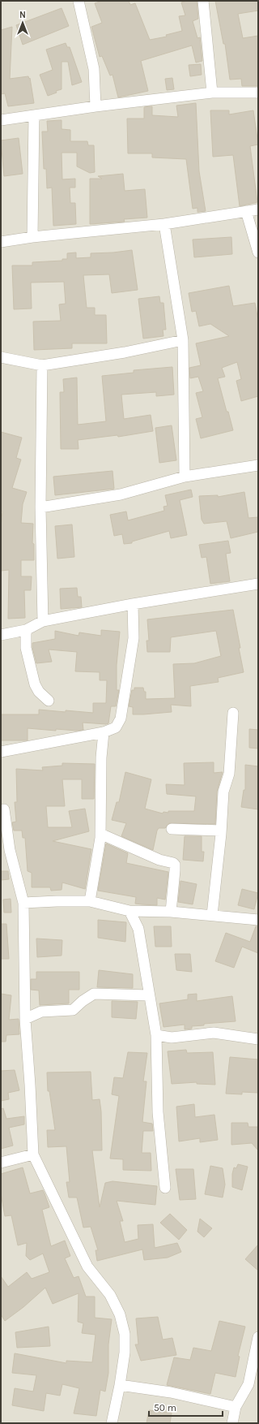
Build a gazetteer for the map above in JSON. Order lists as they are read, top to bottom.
{
  "scale_bar": "50 m",
  "north": "top"
}
